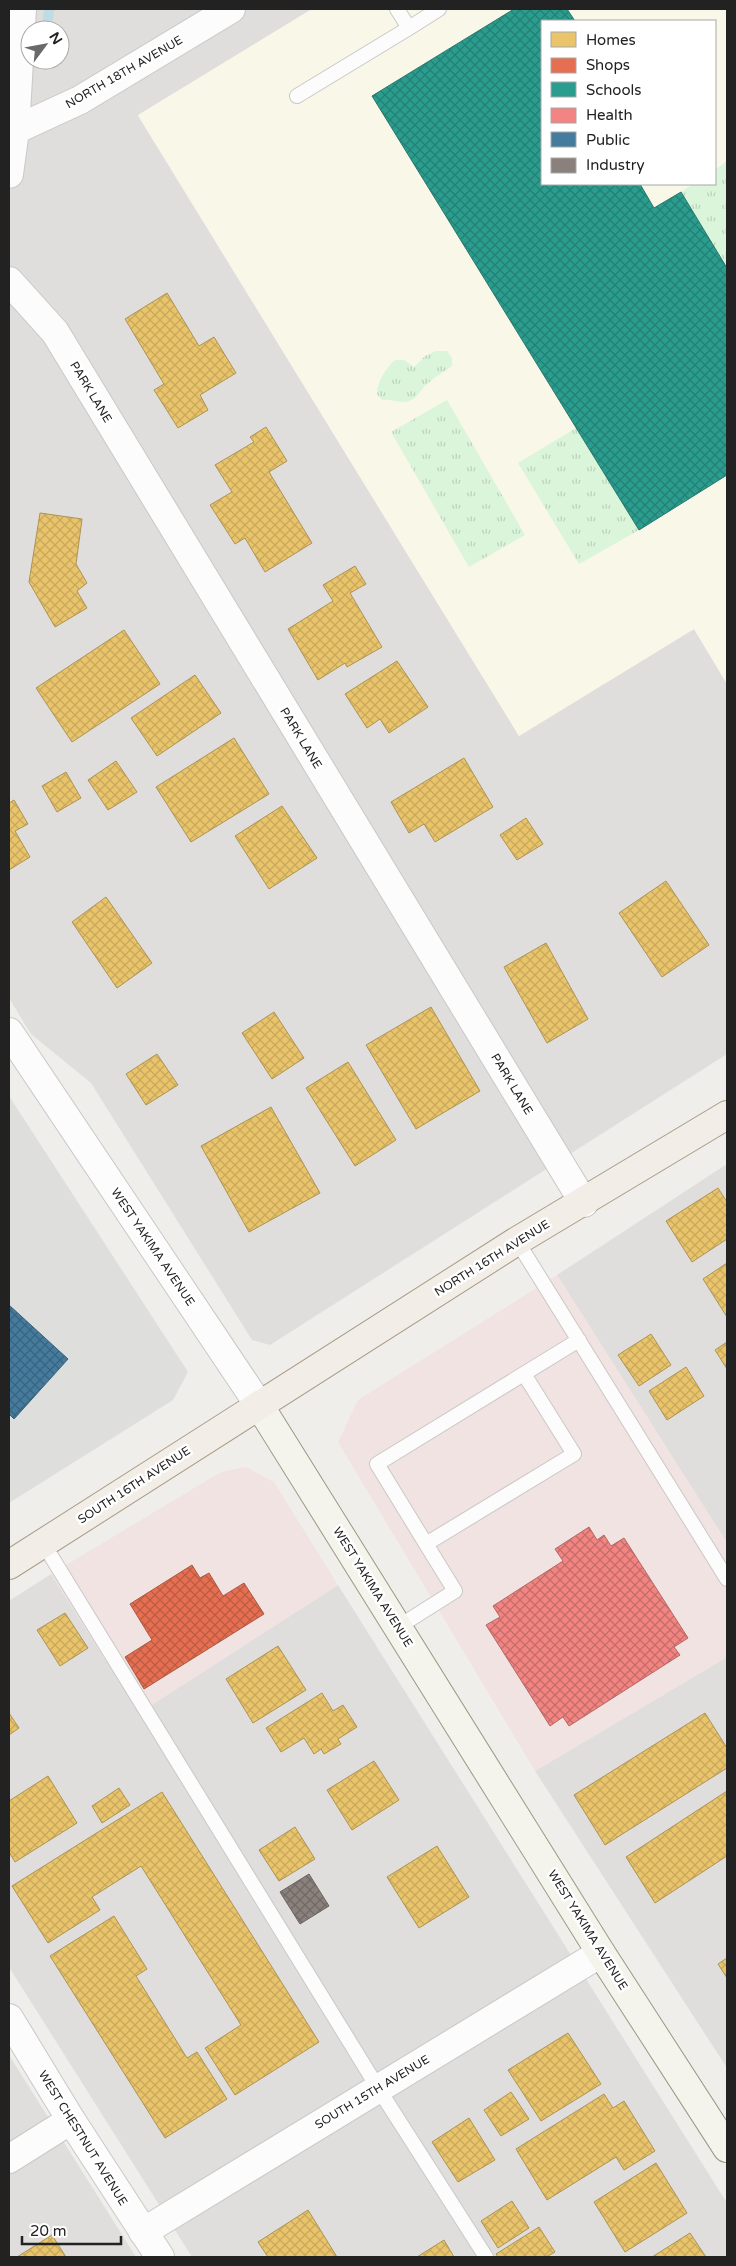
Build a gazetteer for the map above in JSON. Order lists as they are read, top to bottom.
{
  "streets": {
    "main road": ["WEST YAKIMA AVENUE", "NORTH 16TH AVENUE", "SOUTH 16TH AVENUE"],
    "street": [
      "NORTH 18TH AVENUE",
      "PARK LANE",
      "SOUTH 15TH AVENUE",
      "WEST CHESTNUT AVENUE"
    ]
  },
  "crossings": [
    ["PARK LANE", "NORTH 16TH AVENUE"],
    ["WEST YAKIMA AVENUE", "NORTH 16TH AVENUE"],
    ["WEST YAKIMA AVENUE", "SOUTH 16TH AVENUE"],
    ["WEST YAKIMA AVENUE", "SOUTH 15TH AVENUE"],
    ["NORTH 16TH AVENUE", "SOUTH 16TH AVENUE"],
    ["SOUTH 15TH AVENUE", "WEST CHESTNUT AVENUE"]
  ],
  "legend": [
    "Homes",
    "Shops",
    "Schools",
    "Health",
    "Public",
    "Industry"
  ],
  "scale_bar": "20 m",
  "north": "top right"
}
